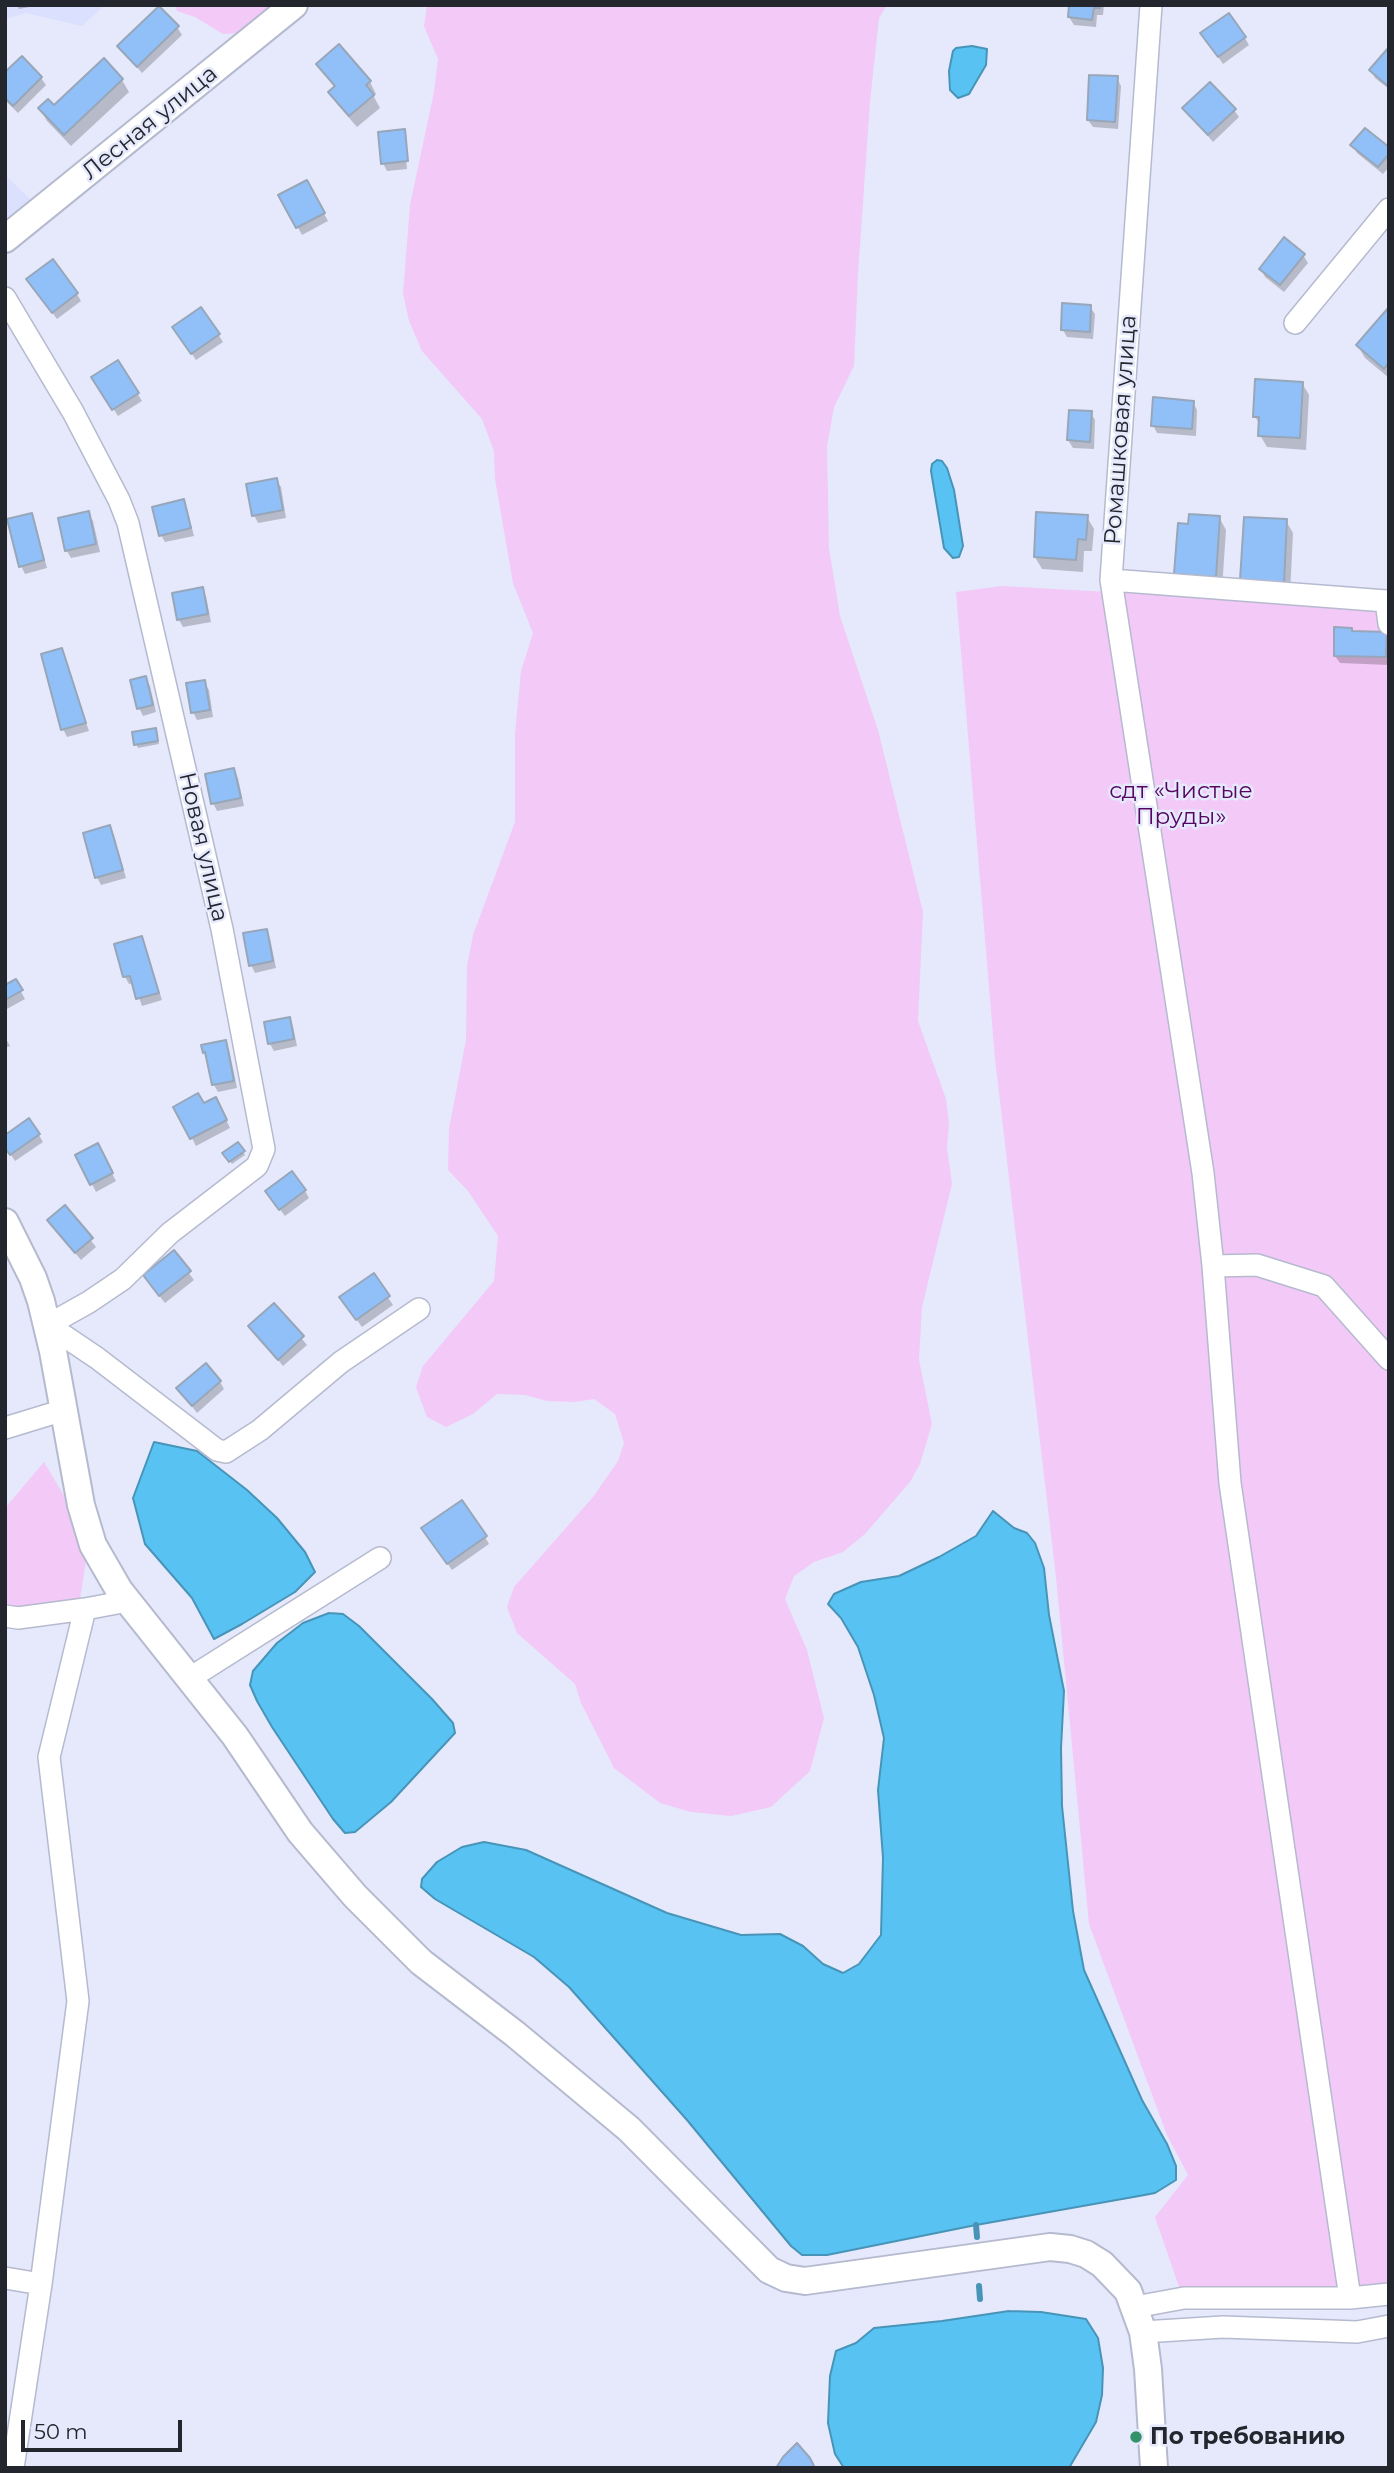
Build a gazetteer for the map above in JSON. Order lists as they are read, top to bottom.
{
  "streets": {
    "main road": ["Лесная улица"],
    "street": ["Ромашковая улица", "Новая улица"]
  },
  "parks": ["сдт «Чистые Пруды»"],
  "places": ["По требованию"],
  "scale_bar": "50 m"
}
